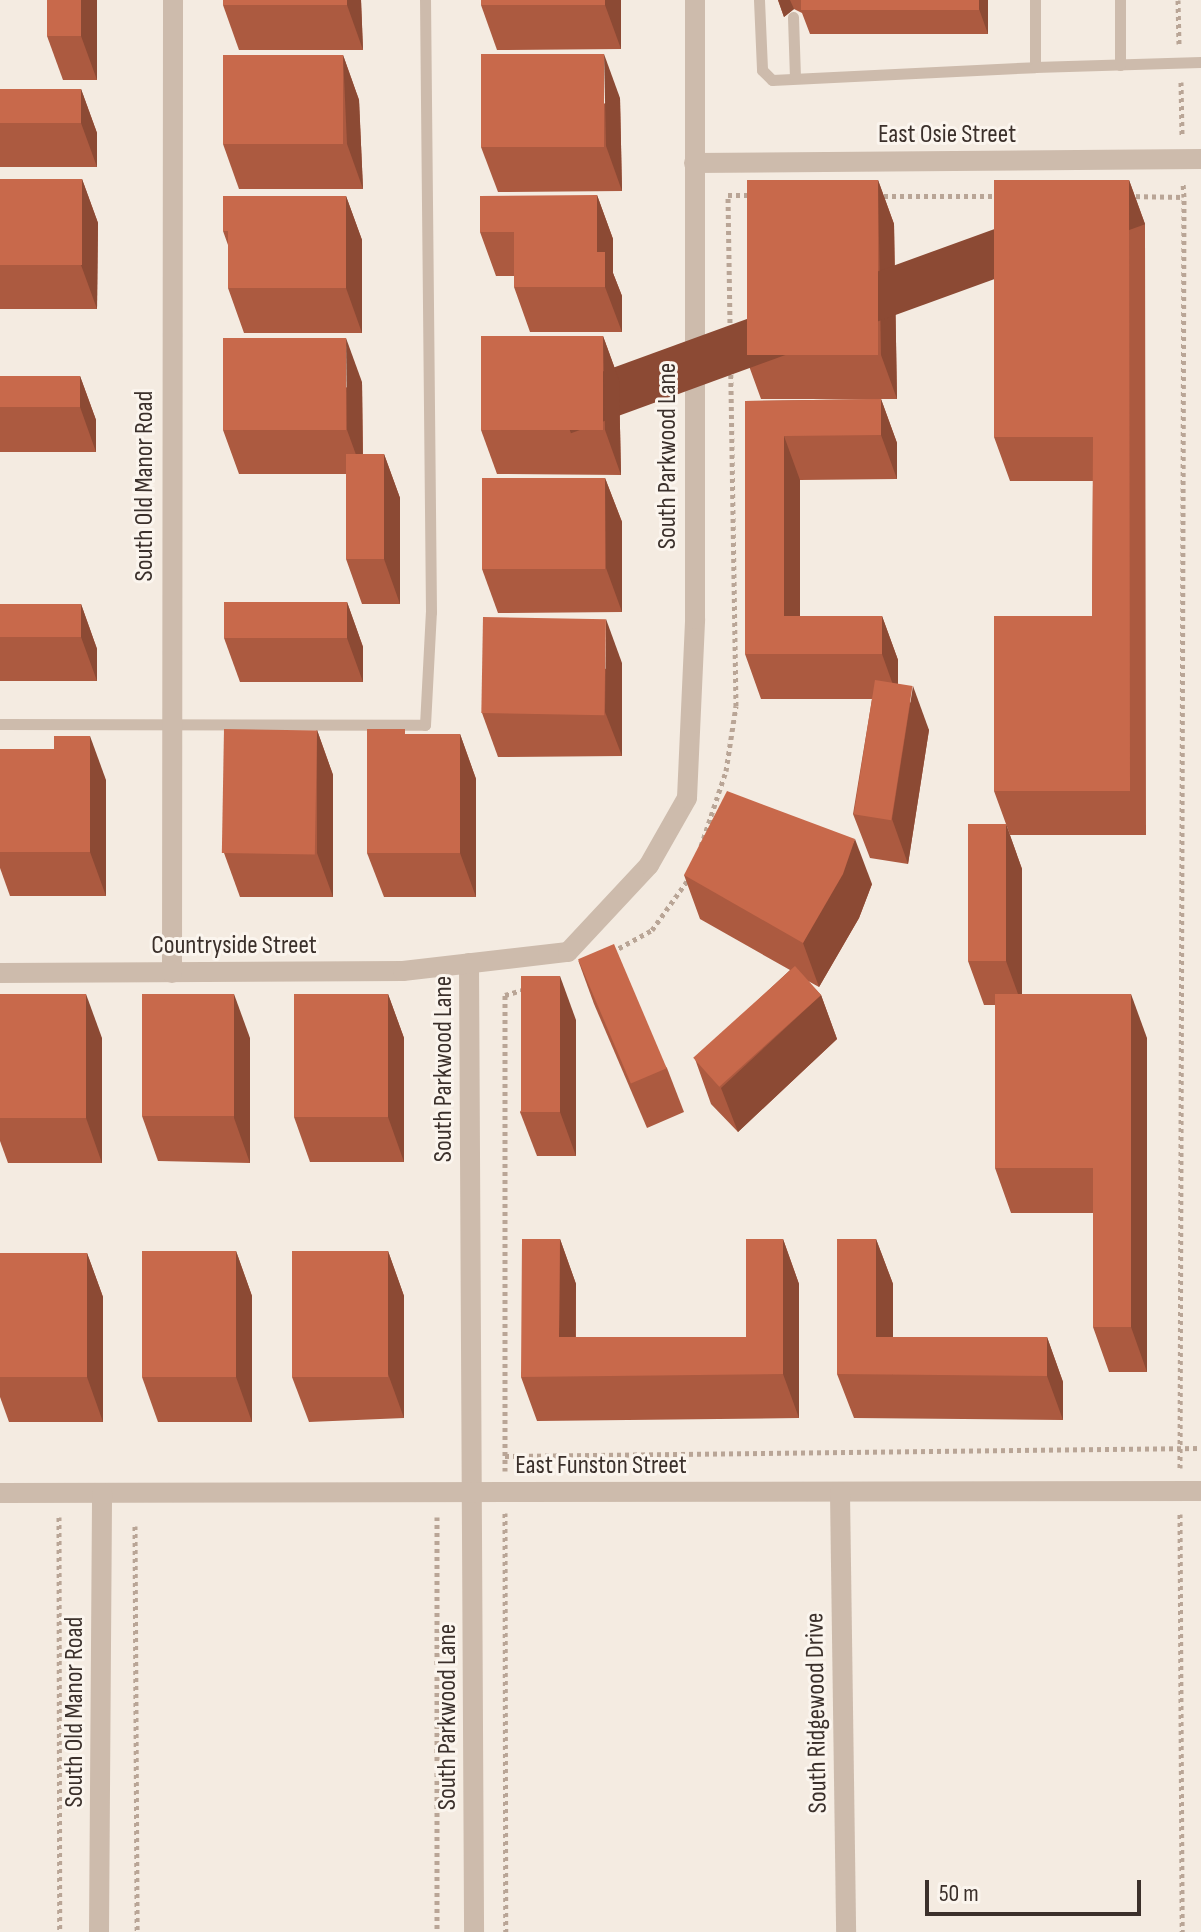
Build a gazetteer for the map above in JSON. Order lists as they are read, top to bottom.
{
  "streets": {
    "street": [
      "East Osie Street",
      "South Parkwood Lane",
      "South Old Manor Road",
      "Countryside Street",
      "East Funston Street",
      "South Ridgewood Drive"
    ]
  },
  "crossings": [
    ["East Osie Street", "South Parkwood Lane"],
    ["South Parkwood Lane", "Countryside Street"],
    ["South Parkwood Lane", "East Funston Street"],
    ["South Old Manor Road", "Countryside Street"],
    ["South Old Manor Road", "East Funston Street"],
    ["East Funston Street", "South Ridgewood Drive"]
  ],
  "scale_bar": "50 m"
}
